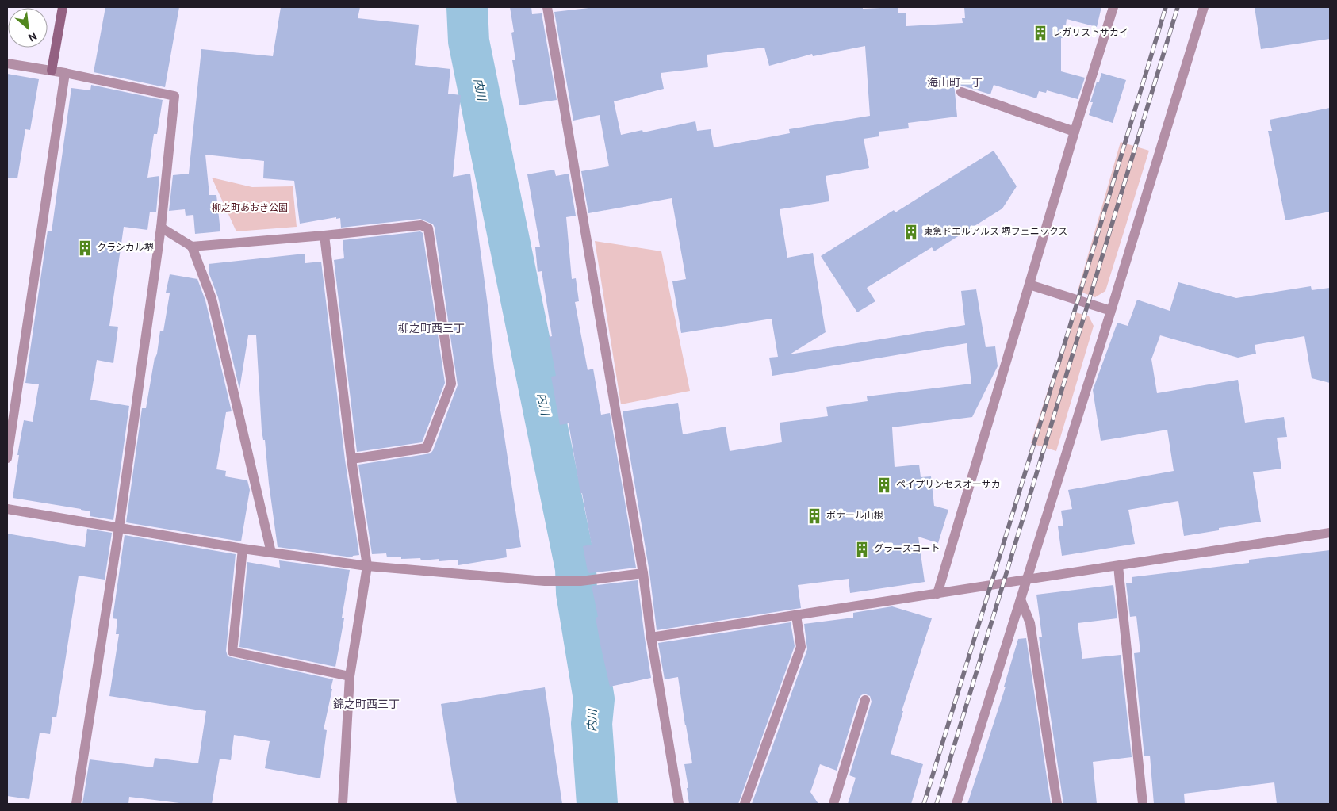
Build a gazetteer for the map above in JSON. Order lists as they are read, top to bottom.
{
  "districts": ["海山町一丁", "柳之町西三丁", "錦之町西三丁"],
  "water": ["内川"],
  "parks": ["柳之町あおき公園"],
  "places": {
    "building": [
      "レガリストサカイ",
      "東急ドエルアルス 堺フェニックス",
      "クラシカル堺",
      "ペイプリンセスオーサカ",
      "ボナール山根",
      "グラースコート"
    ]
  },
  "north": "bottom right"
}
